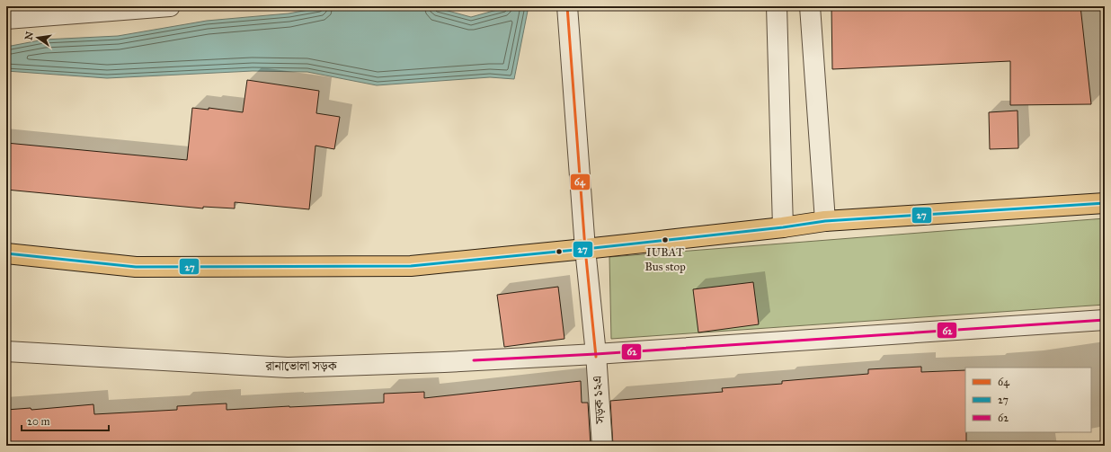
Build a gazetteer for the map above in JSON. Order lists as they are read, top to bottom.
{
  "streets": {
    "street": ["রানাভোলা সড়ক", "সড়ক ১২এ"]
  },
  "crossings": [
    ["রানাভোলা সড়ক", "সড়ক ১২এ"]
  ],
  "places": ["IUBAT Bus stop"],
  "lines": ["transit line 64", "transit line 27", "transit line 62"],
  "legend": ["64", "27", "62"],
  "scale_bar": "20 m",
  "north": "left"
}
